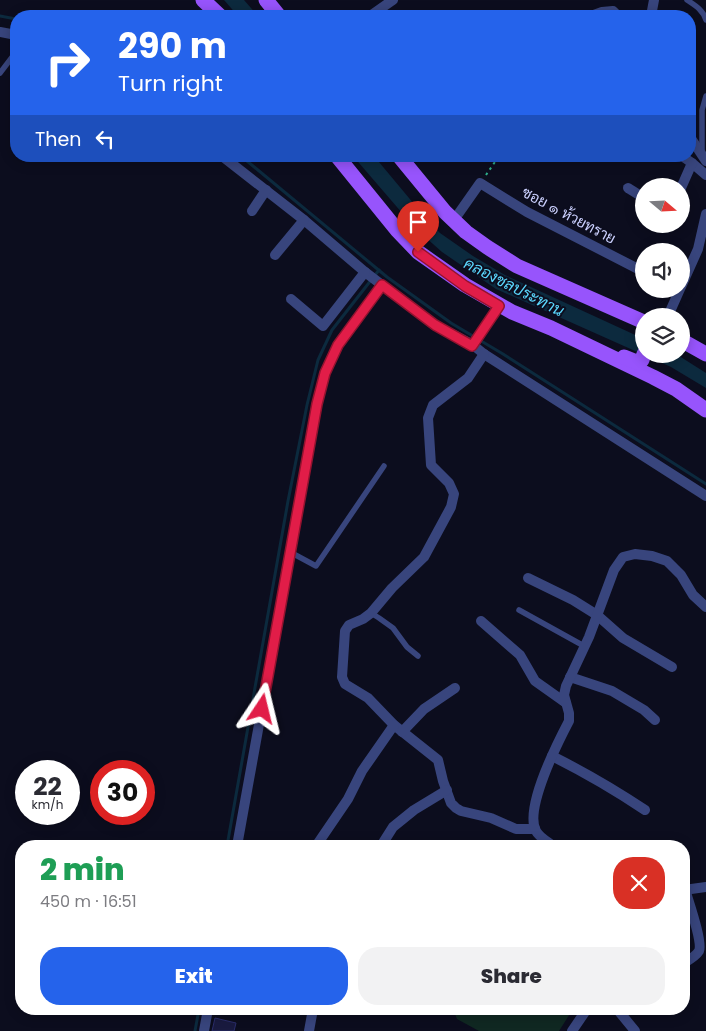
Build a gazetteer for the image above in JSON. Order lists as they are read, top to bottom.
{
  "streets": {
    "street": ["ซอย ๑ ห้วยทราย"]
  },
  "water": ["คลองชลประทาน"],
  "north": "right",
  "page": {
    "turn": ["290 m", "Turn right"],
    "then": "Then",
    "speed": "22 km/h",
    "limit": "30",
    "heading": ["2 min", "450 m · 16:51"],
    "buttons": ["Exit", "Share"]
  }
}
